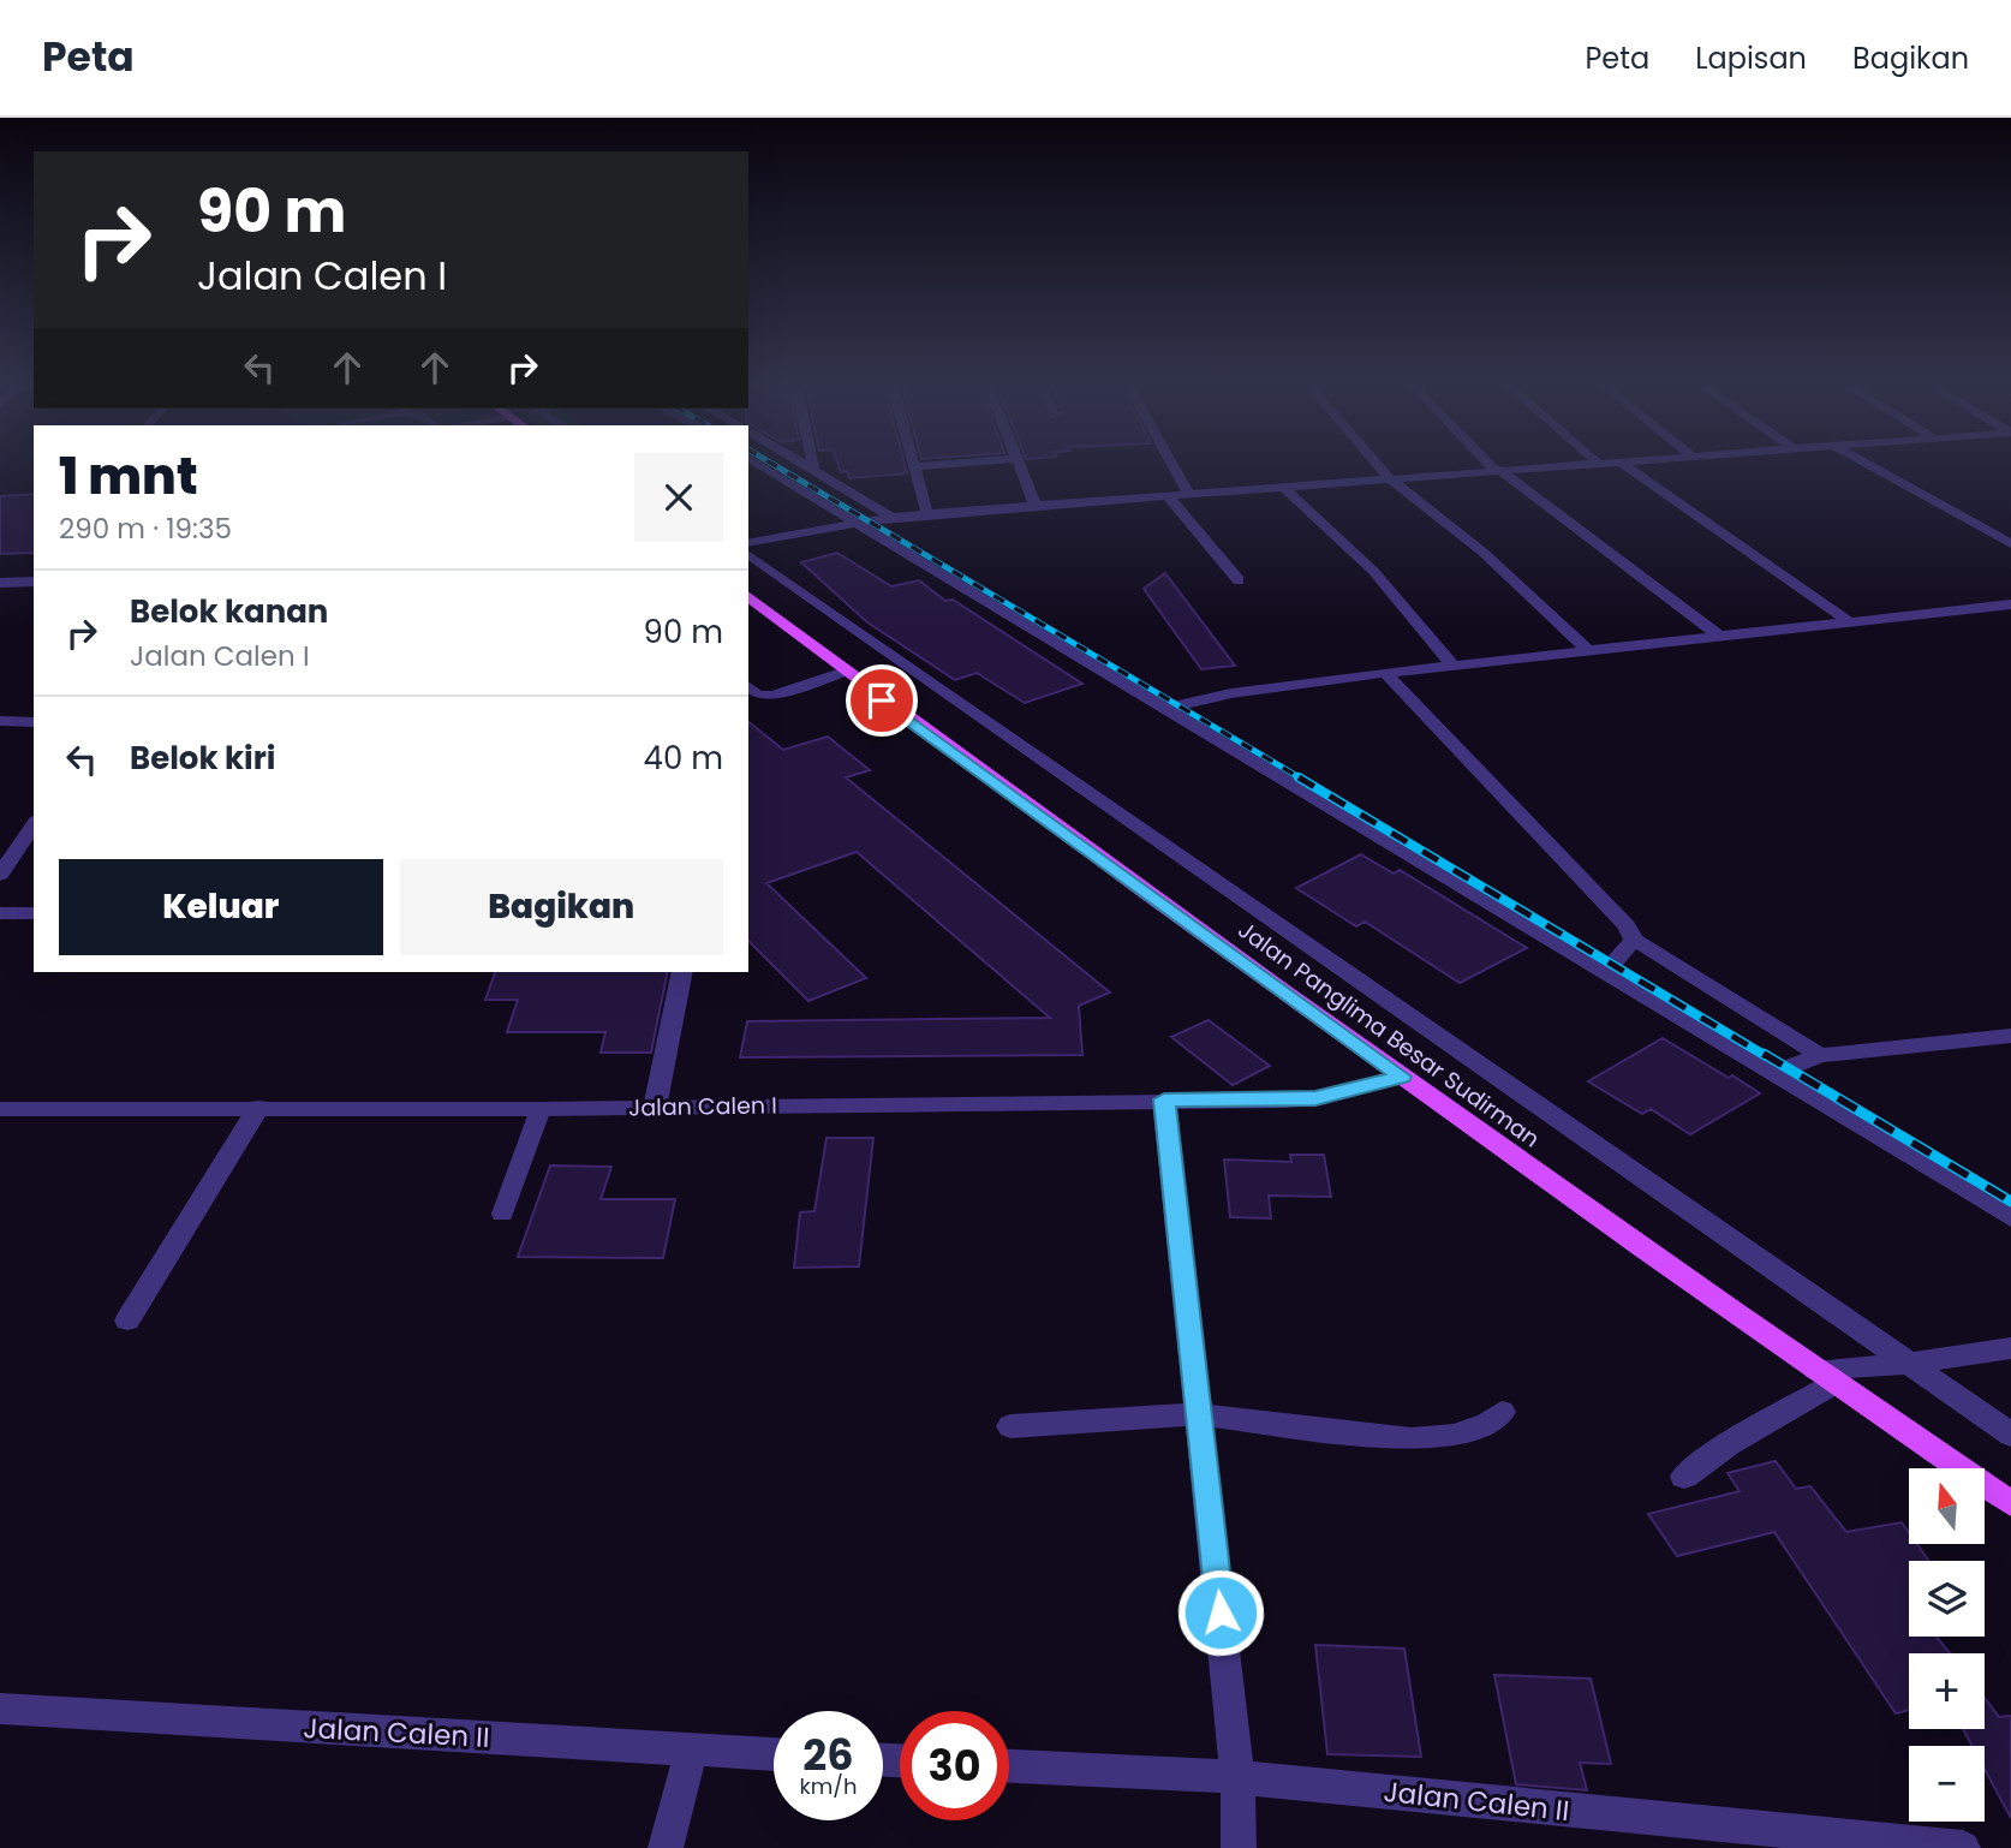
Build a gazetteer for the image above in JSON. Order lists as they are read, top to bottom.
{
  "streets": {
    "main road": ["Jalan Panglima Besar Sudirman"],
    "street": ["Jalan Calen I", "Jalan Calen II"]
  },
  "crossings": [
    ["Jalan Panglima Besar Sudirman", "Jalan Calen I"]
  ],
  "north": "top",
  "page": {
    "header": "Peta",
    "nav": ["Peta", "Lapisan", "Bagikan"],
    "turn": ["90 m", "Jalan Calen I"],
    "heading": ["1 mnt", "290 m · 19:35"],
    "list": [
      {
        "name": "Belok kanan",
        "note": "Jalan Calen I",
        "value": "90 m"
      },
      {
        "name": "Belok kiri",
        "value": "40 m"
      }
    ],
    "buttons": ["Keluar", "Bagikan"],
    "map_buttons": ["+", "−"],
    "speed": "26 km/h",
    "limit": "30"
  }
}
